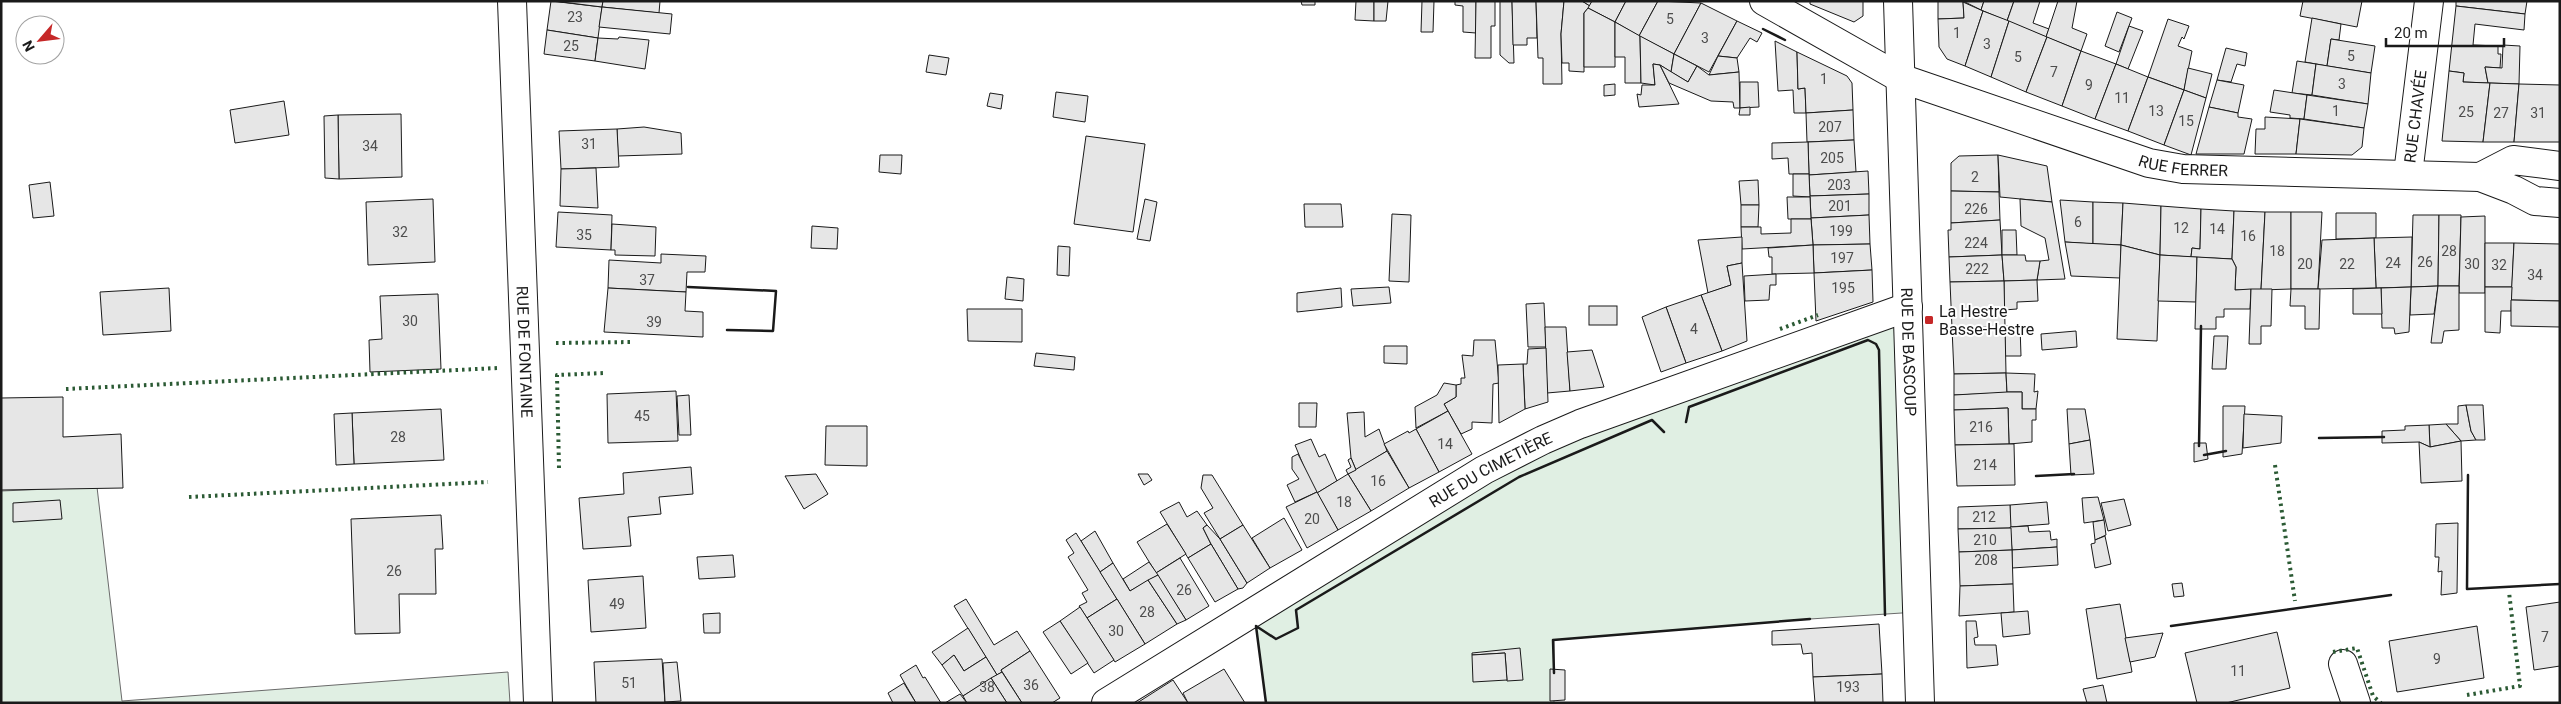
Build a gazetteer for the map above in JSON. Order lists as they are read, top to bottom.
{
  "streets": {
    "street": [
      "RUE CHAVÉE",
      "RUE FERRER",
      "RUE DE FONTAINE",
      "RUE DE BASCOUP",
      "RUE DU CIMETIÈRE"
    ]
  },
  "crossings": [
    ["RUE CHAVÉE", "RUE FERRER"],
    ["RUE FERRER", "RUE DE BASCOUP"],
    ["RUE DE BASCOUP", "RUE DU CIMETIÈRE"]
  ],
  "places": {
    "transit": ["La Hestre Basse-Hestre"]
  },
  "house_numbers": [
    "23",
    "5",
    "1",
    "3",
    "3",
    "25",
    "5",
    "5",
    "7",
    "1",
    "3",
    "9",
    "11",
    "13",
    "1",
    "25",
    "27",
    "31",
    "15",
    "207",
    "31",
    "34",
    "205",
    "2",
    "203",
    "201",
    "226",
    "6",
    "12",
    "14",
    "199",
    "32",
    "35",
    "16",
    "224",
    "18",
    "28",
    "197",
    "26",
    "24",
    "20",
    "22",
    "30",
    "32",
    "222",
    "34",
    "37",
    "195",
    "30",
    "39",
    "4",
    "45",
    "216",
    "28",
    "14",
    "214",
    "16",
    "18",
    "212",
    "20",
    "210",
    "208",
    "26",
    "26",
    "49",
    "28",
    "30",
    "7",
    "9",
    "11",
    "51",
    "36",
    "38",
    "193"
  ],
  "scale_bar": "20 m",
  "north": "bottom left"
}
